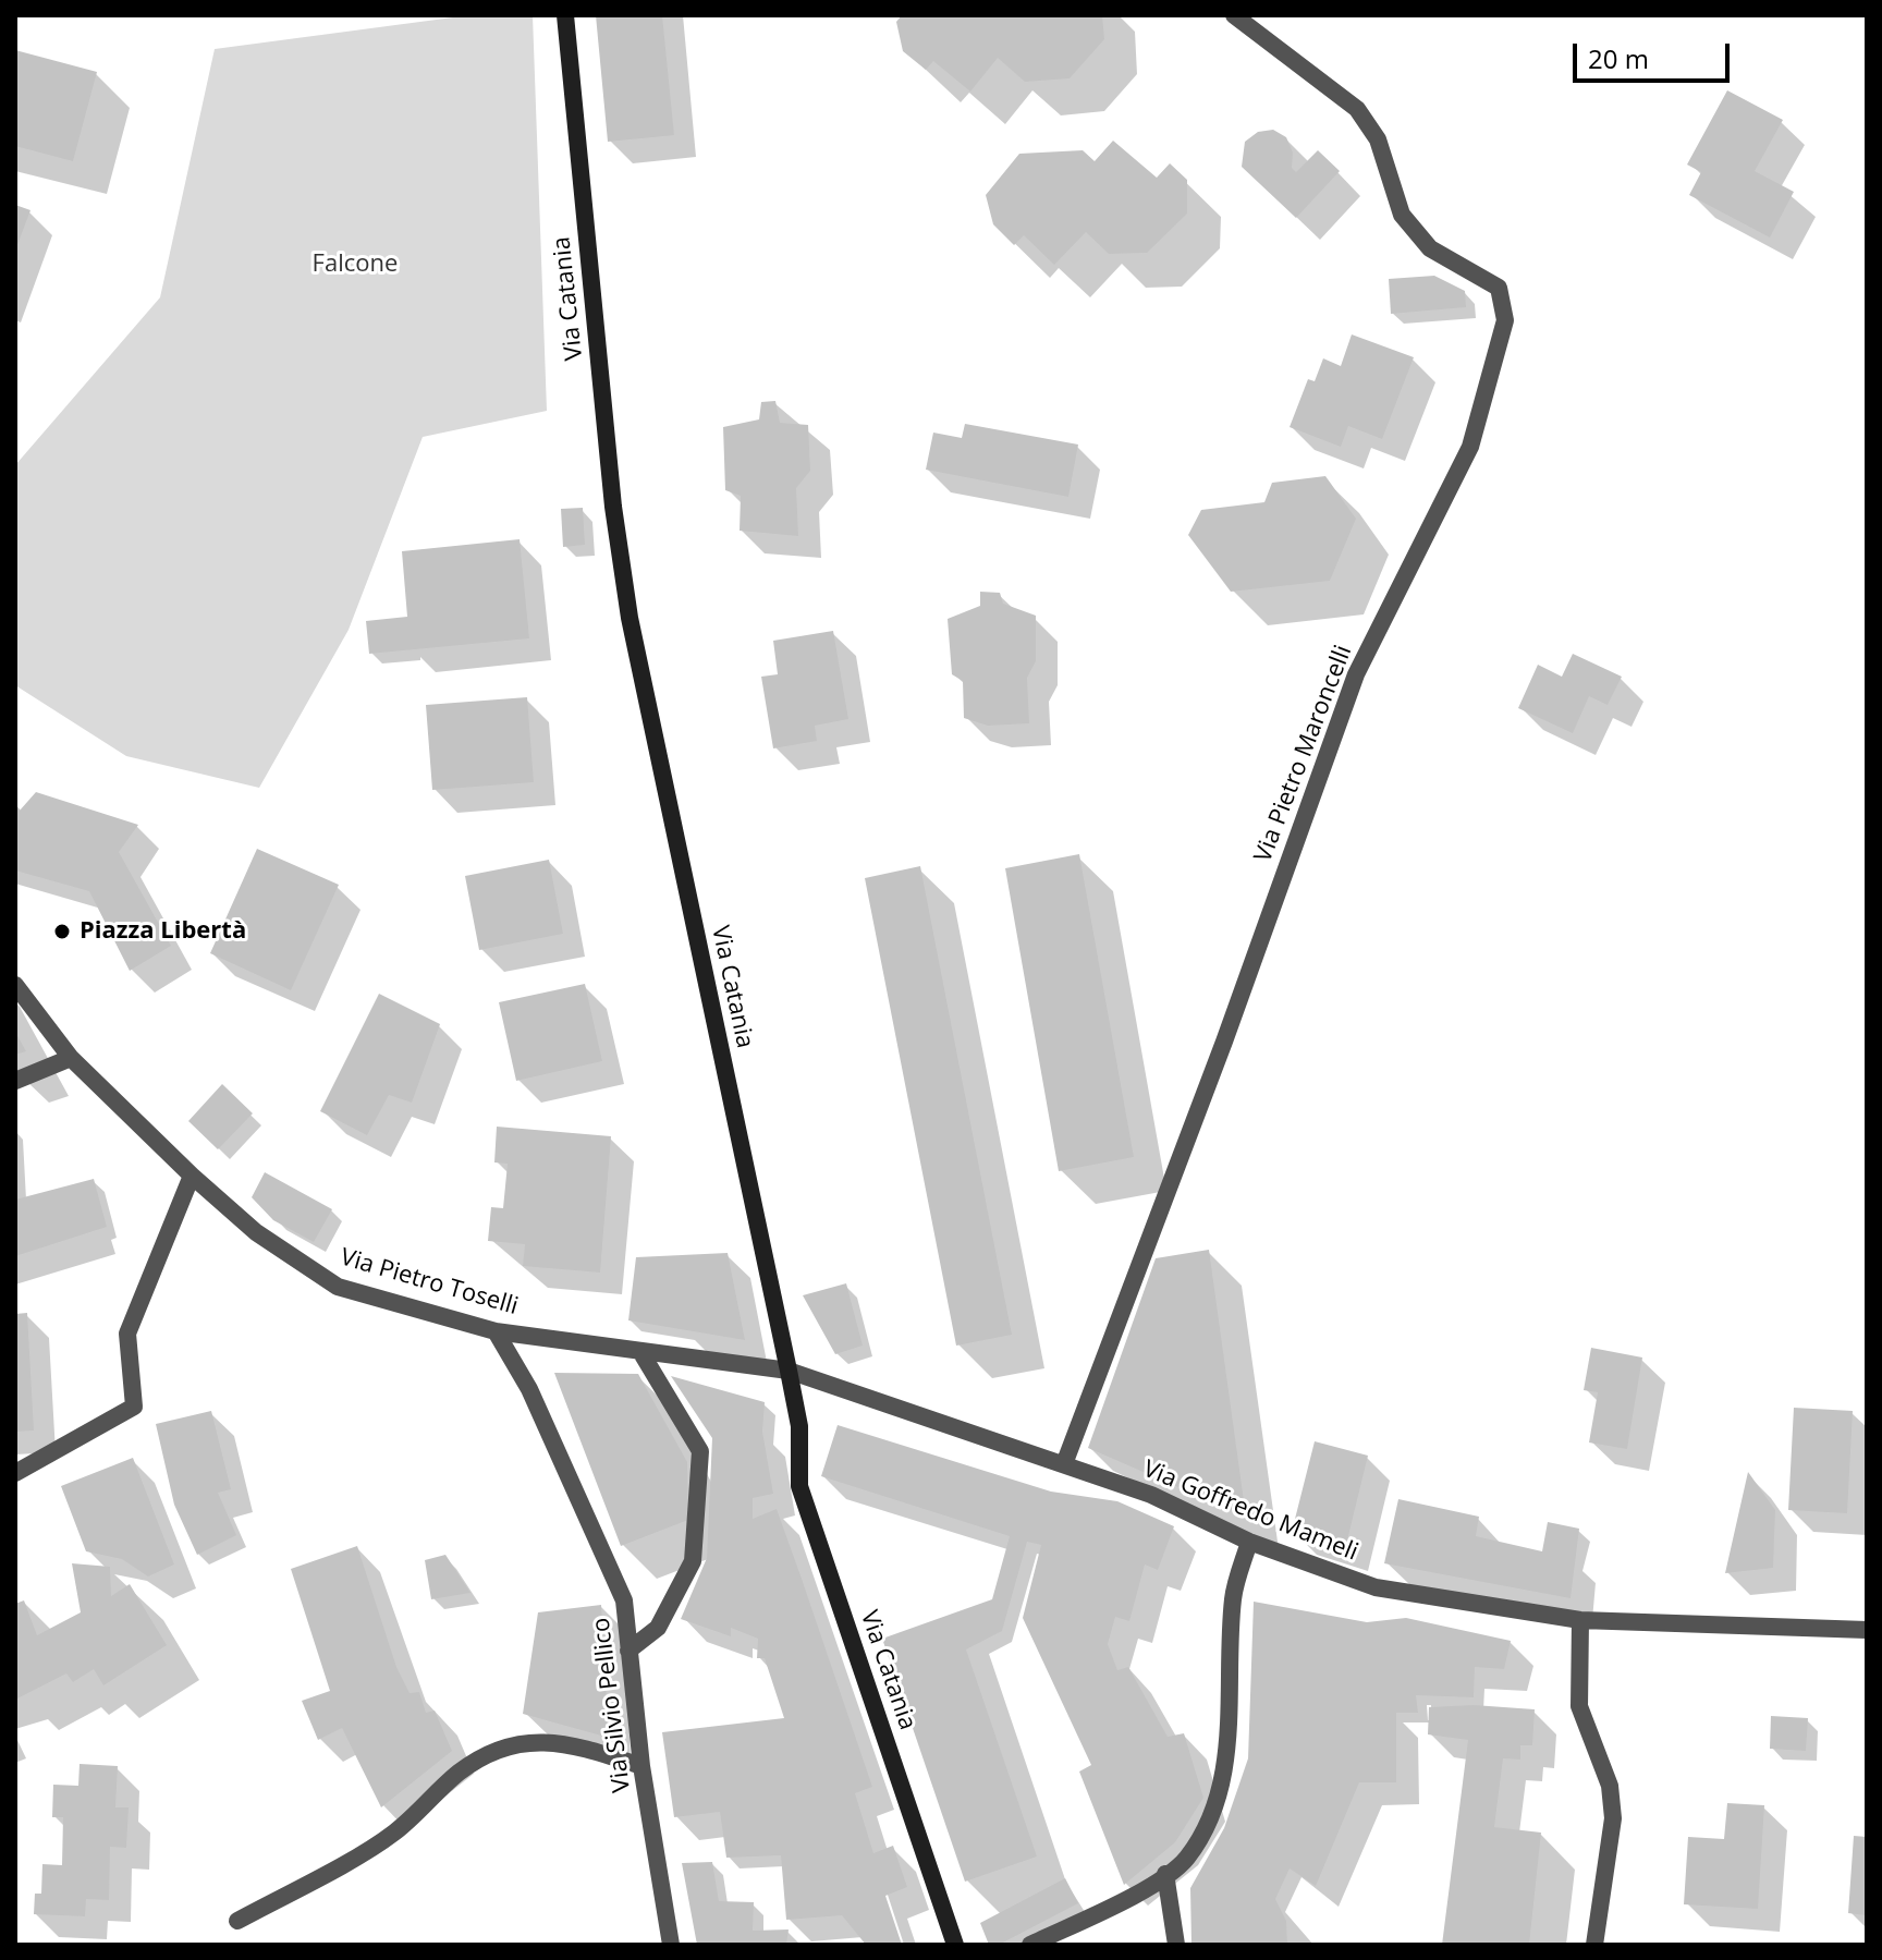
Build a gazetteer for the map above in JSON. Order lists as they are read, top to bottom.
{
  "streets": {
    "main road": ["Via Catania"],
    "street": [
      "Via Pietro Maroncelli",
      "Via Pietro Toselli",
      "Via Goffredo Mameli",
      "Via Silvio Pellico"
    ]
  },
  "crossings": [
    ["Via Catania", "Via Pietro Toselli"],
    ["Via Catania", "Via Goffredo Mameli"],
    ["Via Pietro Maroncelli", "Via Goffredo Mameli"],
    ["Via Pietro Toselli", "Via Goffredo Mameli"],
    ["Via Pietro Toselli", "Via Silvio Pellico"]
  ],
  "parks": ["Falcone"],
  "places": ["Piazza Libertà"],
  "scale_bar": "20 m"
}
